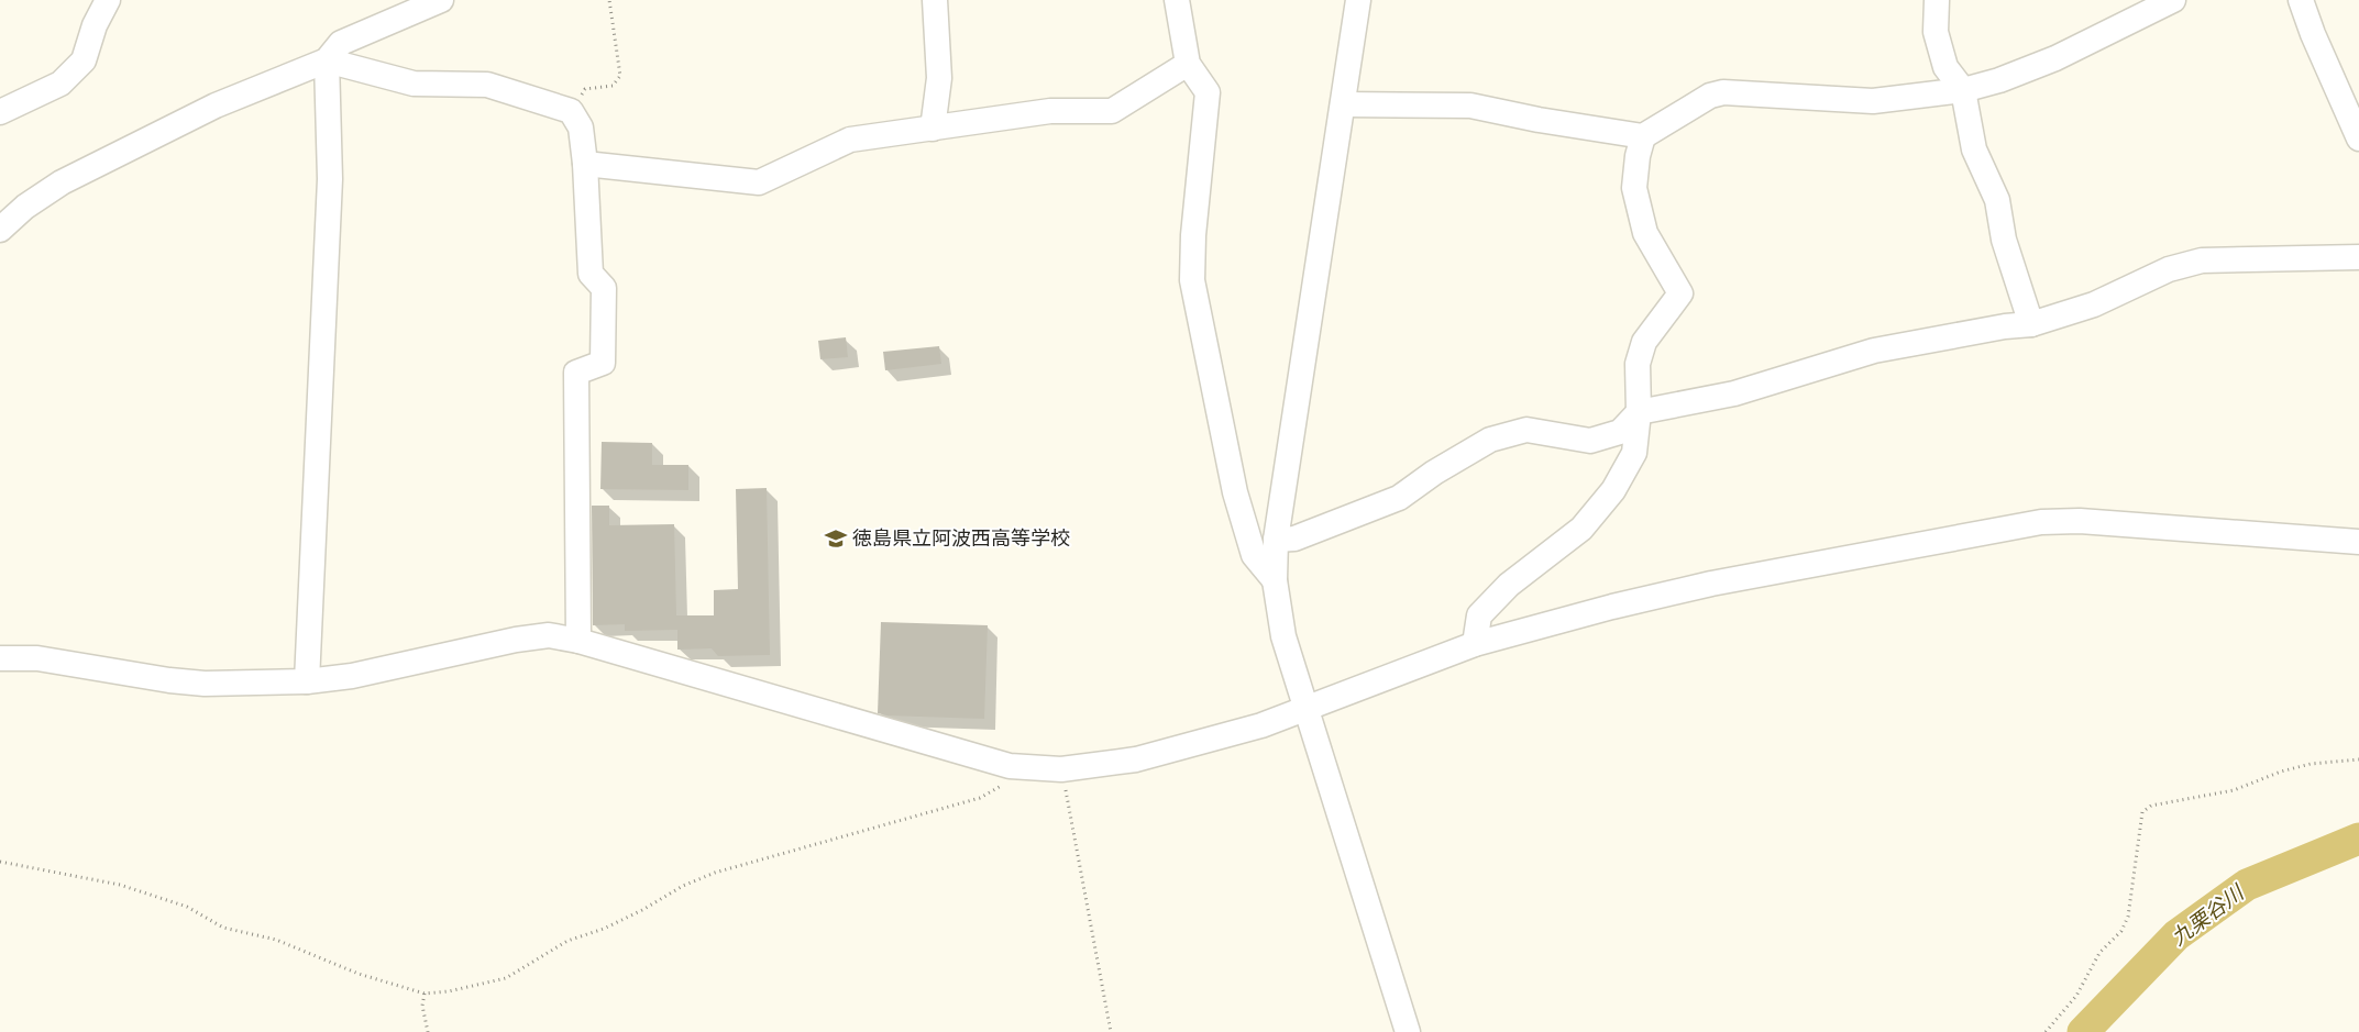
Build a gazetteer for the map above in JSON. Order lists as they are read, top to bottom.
{
  "water": ["九栗谷川"],
  "places": {
    "school or university": ["徳島県立阿波西高等学校"]
  }
}
